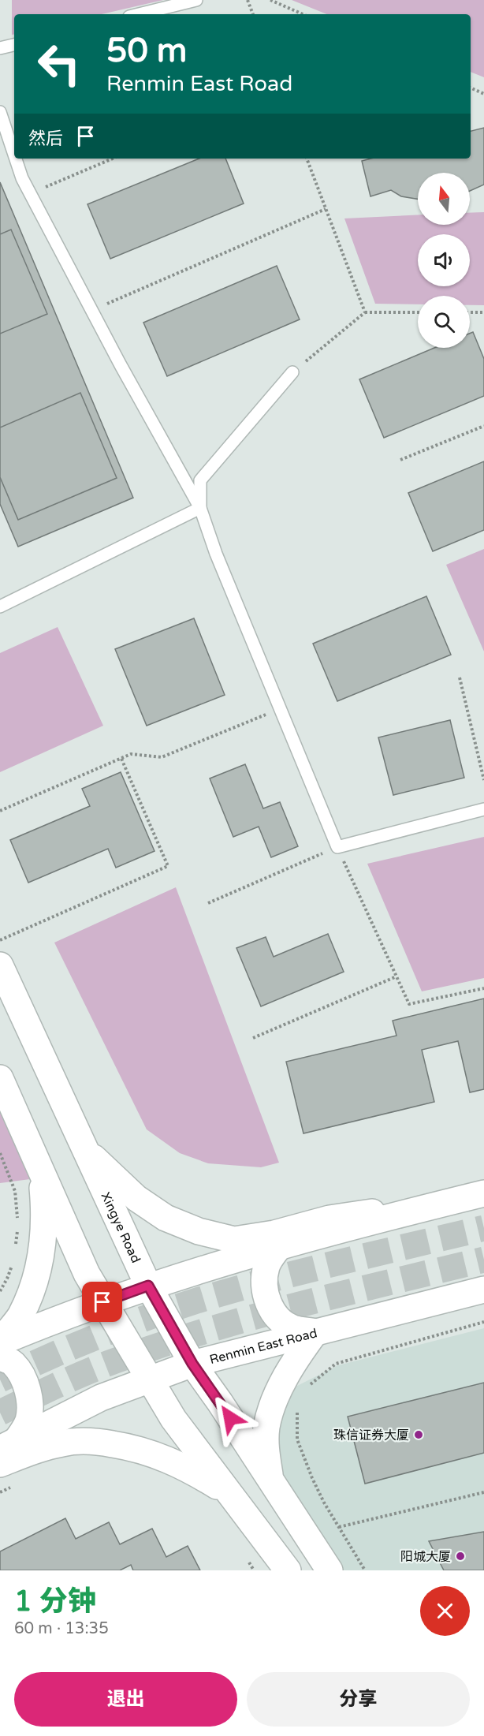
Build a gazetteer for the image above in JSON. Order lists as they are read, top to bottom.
{
  "streets": {
    "main road": ["Xingye Road", "Renmin East Road"]
  },
  "crossings": [
    ["Xingye Road", "Renmin East Road"]
  ],
  "places": ["珠信证券大厦", "阳城大厦"],
  "north": "top",
  "page": {
    "turn": ["50 m", "Renmin East Road"],
    "then": "然后",
    "heading": ["1 分钟", "60 m · 13:35"],
    "buttons": ["退出", "分享"]
  }
}
